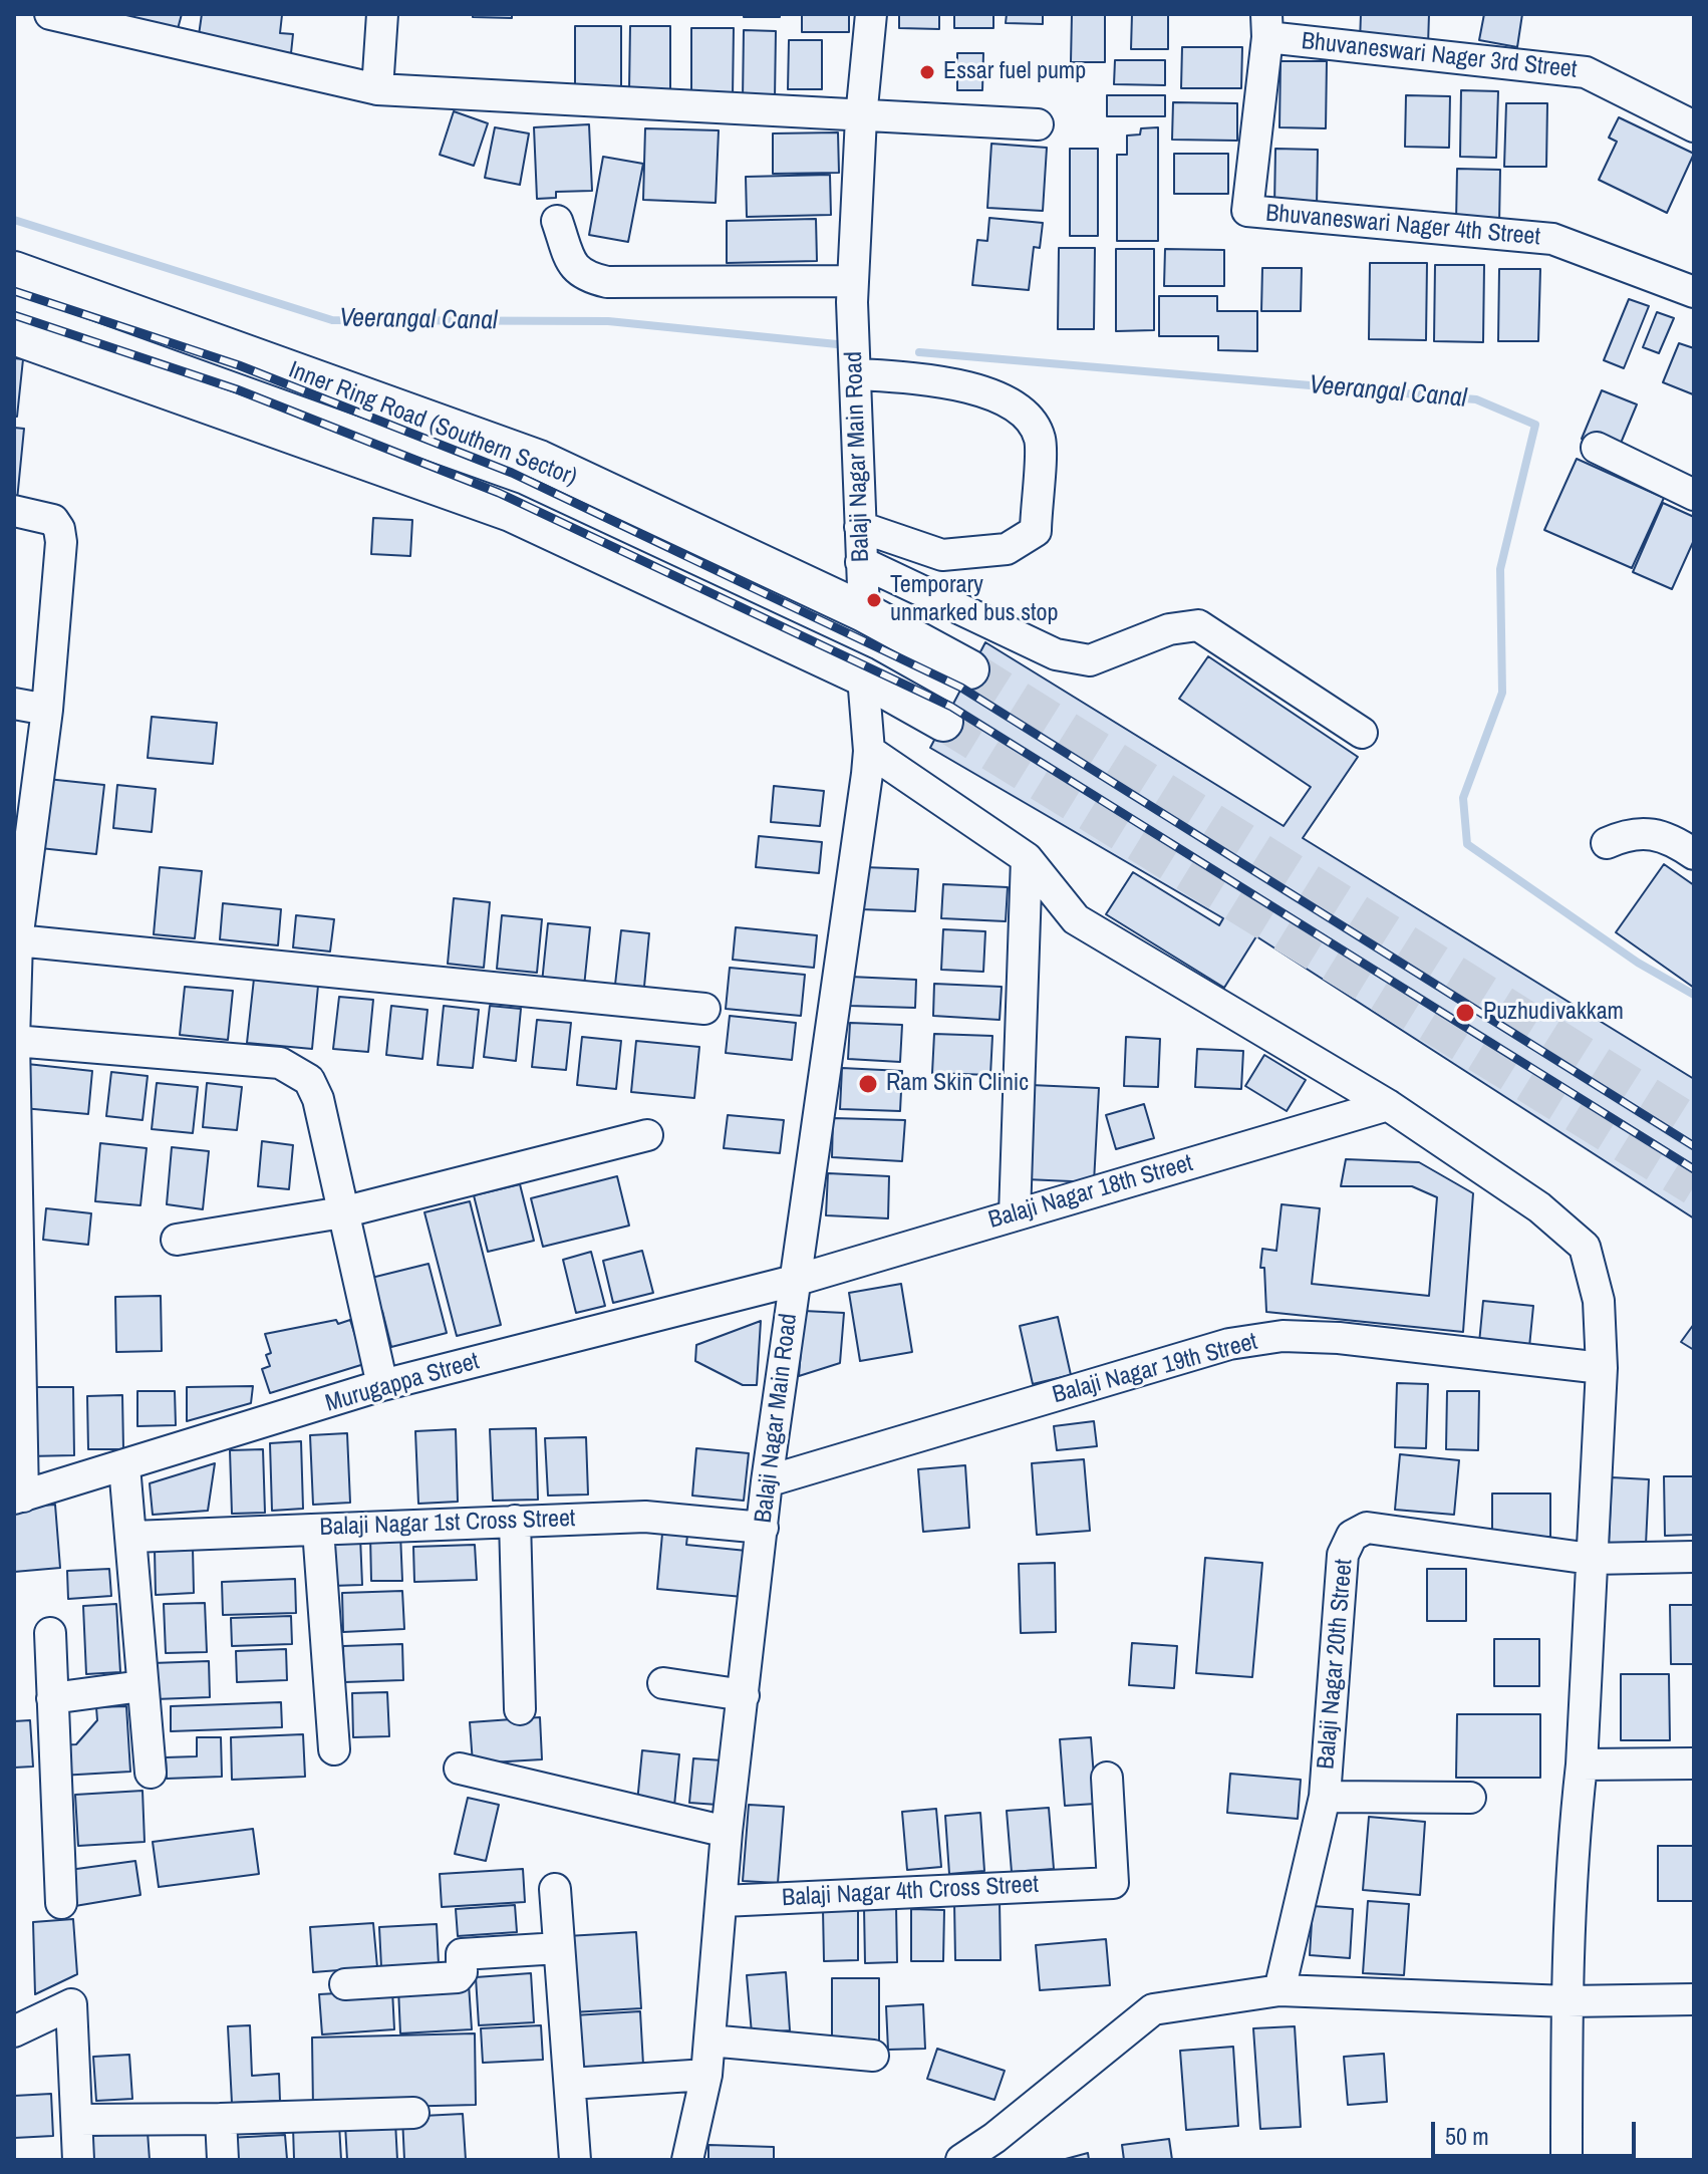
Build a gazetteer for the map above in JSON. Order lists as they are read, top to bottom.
{
  "streets": {
    "main road": ["Inner Ring Road (Southern Sector)"],
    "street": [
      "Bhuvaneswari Nager 3rd Street",
      "Bhuvaneswari Nager 4th Street",
      "Balaji Nagar Main Road",
      "Balaji Nagar 18th Street",
      "Balaji Nagar 19th Street",
      "Murugappa Street",
      "Balaji Nagar 1st Cross Street",
      "Balaji Nagar 20th Street",
      "Balaji Nagar 4th Cross Street"
    ]
  },
  "crossings": [
    ["Bhuvaneswari Nager 3rd Street", "Bhuvaneswari Nager 4th Street"],
    ["Inner Ring Road (Southern Sector)", "Balaji Nagar Main Road"],
    ["Balaji Nagar Main Road", "Balaji Nagar 18th Street"],
    ["Balaji Nagar Main Road", "Balaji Nagar 19th Street"],
    ["Balaji Nagar Main Road", "Murugappa Street"],
    ["Balaji Nagar Main Road", "Balaji Nagar 1st Cross Street"],
    ["Balaji Nagar Main Road", "Balaji Nagar 4th Cross Street"],
    ["Balaji Nagar 18th Street", "Murugappa Street"]
  ],
  "water": ["Veerangal Canal"],
  "places": [
    "Essar fuel pump",
    "Temporary unmarked bus stop",
    "Puzhudivakkam",
    "Ram Skin Clinic"
  ],
  "scale_bar": "50 m"
}
